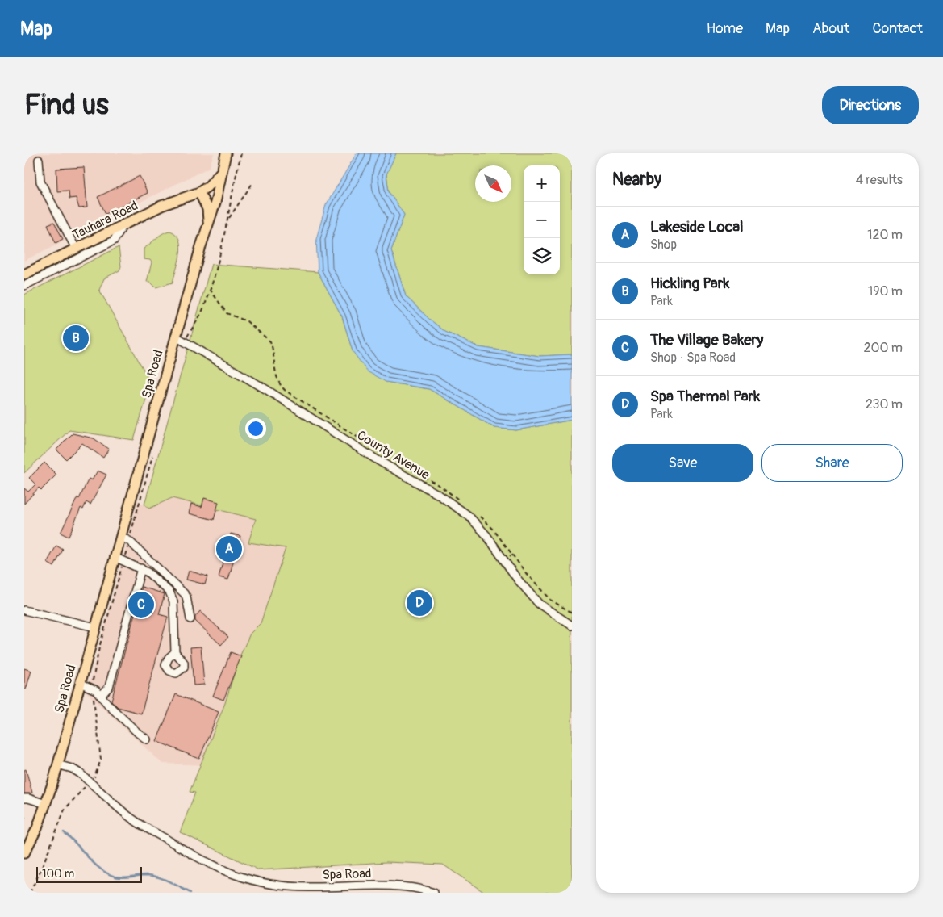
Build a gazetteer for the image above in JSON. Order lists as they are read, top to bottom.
{
  "streets": {
    "main road": ["Tauhara Road", "Spa Road"],
    "street": ["County Avenue"]
  },
  "crossings": [
    ["Tauhara Road", "Spa Road"],
    ["Spa Road", "County Avenue"]
  ],
  "scale_bar": "100 m",
  "north": "bottom right",
  "page": {
    "header": "Map",
    "nav": [
      "Home",
      "Map",
      "About",
      "Contact"
    ],
    "buttons": [
      "Directions",
      ["Save", "Share"]
    ],
    "title": "Find us",
    "heading": ["Nearby", "4 results"],
    "map_buttons": ["+", "−"],
    "list": [
      {
        "mark": "A",
        "name": "Lakeside Local",
        "note": "Shop",
        "value": "120 m"
      },
      {
        "mark": "B",
        "name": "Hickling Park",
        "note": "Park",
        "value": "190 m"
      },
      {
        "mark": "C",
        "name": "The Village Bakery",
        "note": "Shop · Spa Road",
        "value": "200 m"
      },
      {
        "mark": "D",
        "name": "Spa Thermal Park",
        "note": "Park",
        "value": "230 m"
      }
    ],
    "pins": [
      "B",
      "A",
      "D",
      "C"
    ],
    "scale": "100 m"
  }
}
